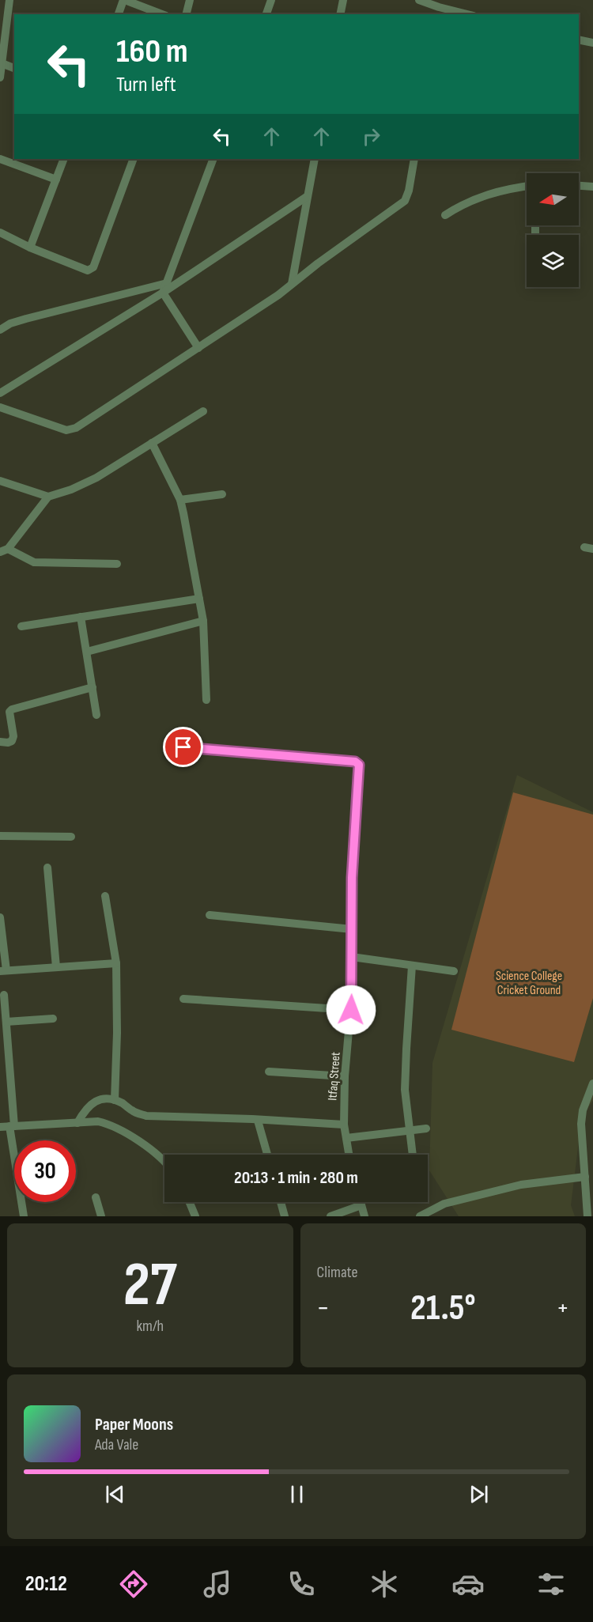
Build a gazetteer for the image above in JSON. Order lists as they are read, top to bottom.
{
  "streets": {
    "street": ["Itfaq Street"]
  },
  "parks": ["Science College Cricket Ground"],
  "north": "left",
  "page": {
    "turn": ["160 m", "Turn left"],
    "limit": "30",
    "trip": "20:13 · 1 min · 280 m",
    "tile": [
      ["27", "km/h"],
      "Climate"
    ],
    "heat": ["−", "21.5°", "+"],
    "song": ["Paper Moons", "Ada Vale"],
    "tabs": "20:12"
  }
}
